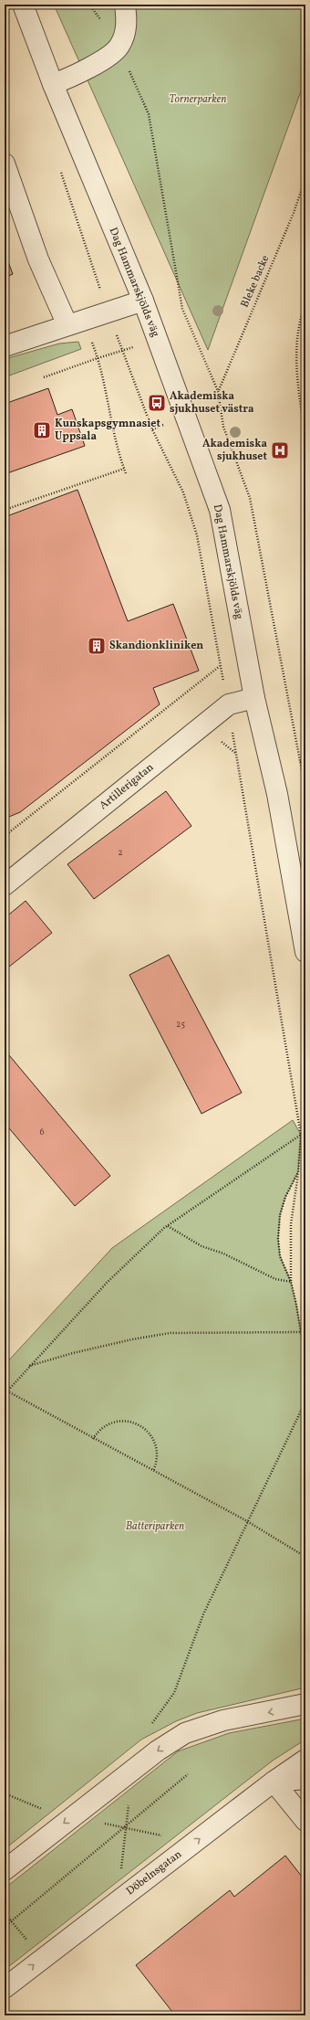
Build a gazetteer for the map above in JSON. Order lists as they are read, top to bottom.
{
  "streets": {
    "street": ["Dag Hammarskjölds väg", "Artillerigatan", "Döbelnsgatan"],
    "path": ["Bleke backe"]
  },
  "crossings": [
    ["Dag Hammarskjölds väg", "Artillerigatan"]
  ],
  "parks": ["Tornerparken", "Batteriparken"],
  "places": {
    "bus stop": ["Akademiska sjukhuset västra"],
    "building": ["Kunskapsgymnasiet Uppsala", "Skandionkliniken"],
    "hospital": ["Akademiska sjukhuset"]
  },
  "house_numbers": ["2", "25", "6"]
}
